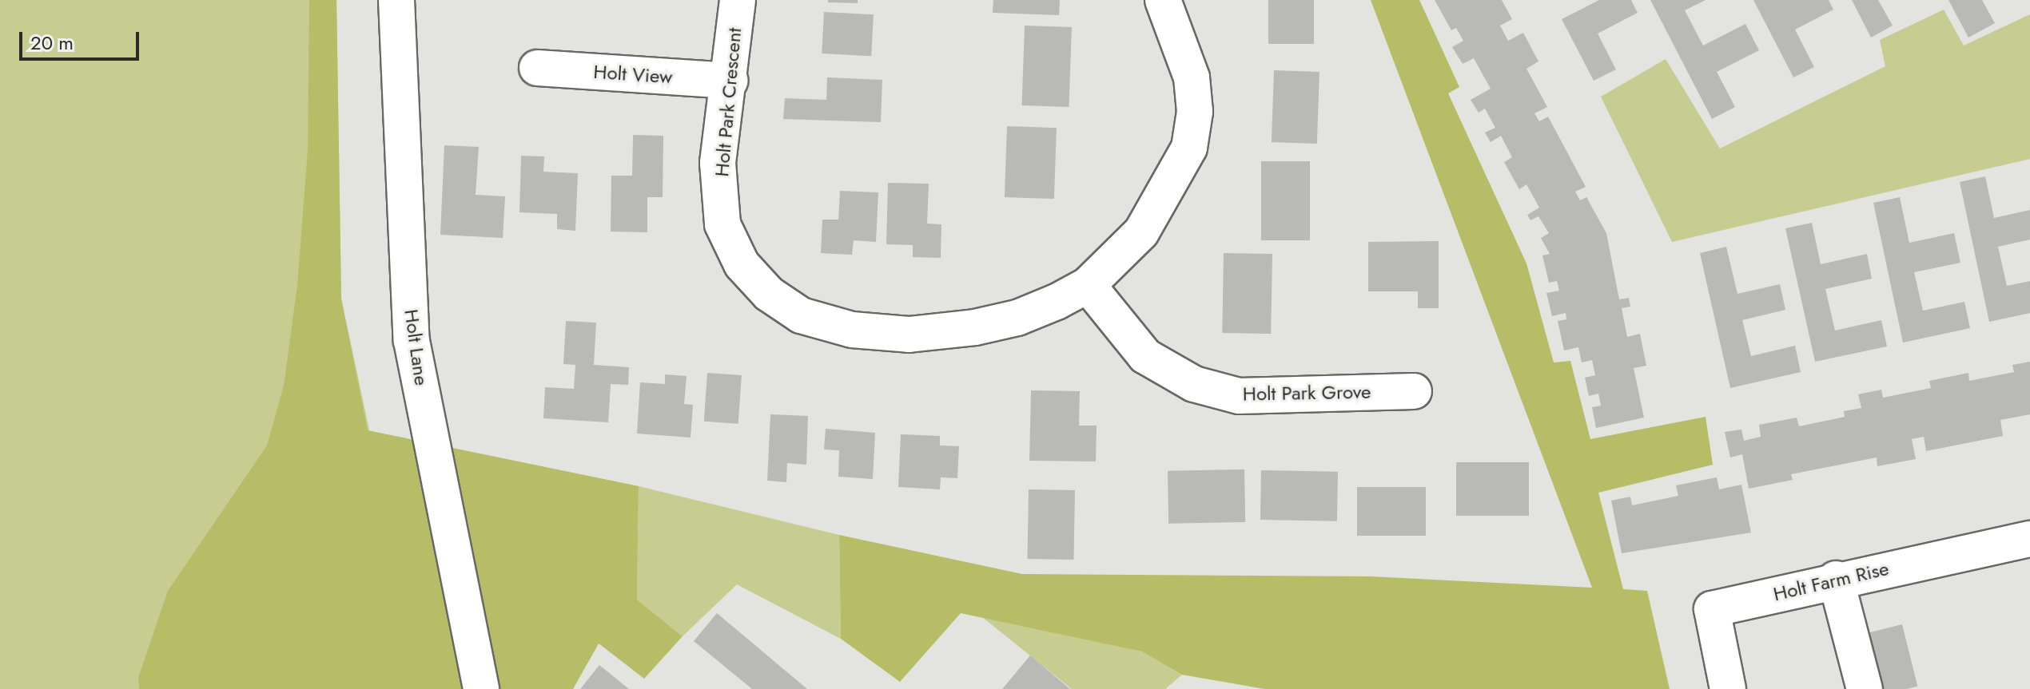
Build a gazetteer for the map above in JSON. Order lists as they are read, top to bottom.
{
  "streets": {
    "street": [
      "Holt View",
      "Holt Park Crescent",
      "Holt Lane",
      "Holt Park Grove",
      "Holt Farm Rise"
    ]
  },
  "crossings": [
    ["Holt View", "Holt Park Crescent"],
    ["Holt Park Crescent", "Holt Park Grove"]
  ],
  "scale_bar": "20 m"
}
